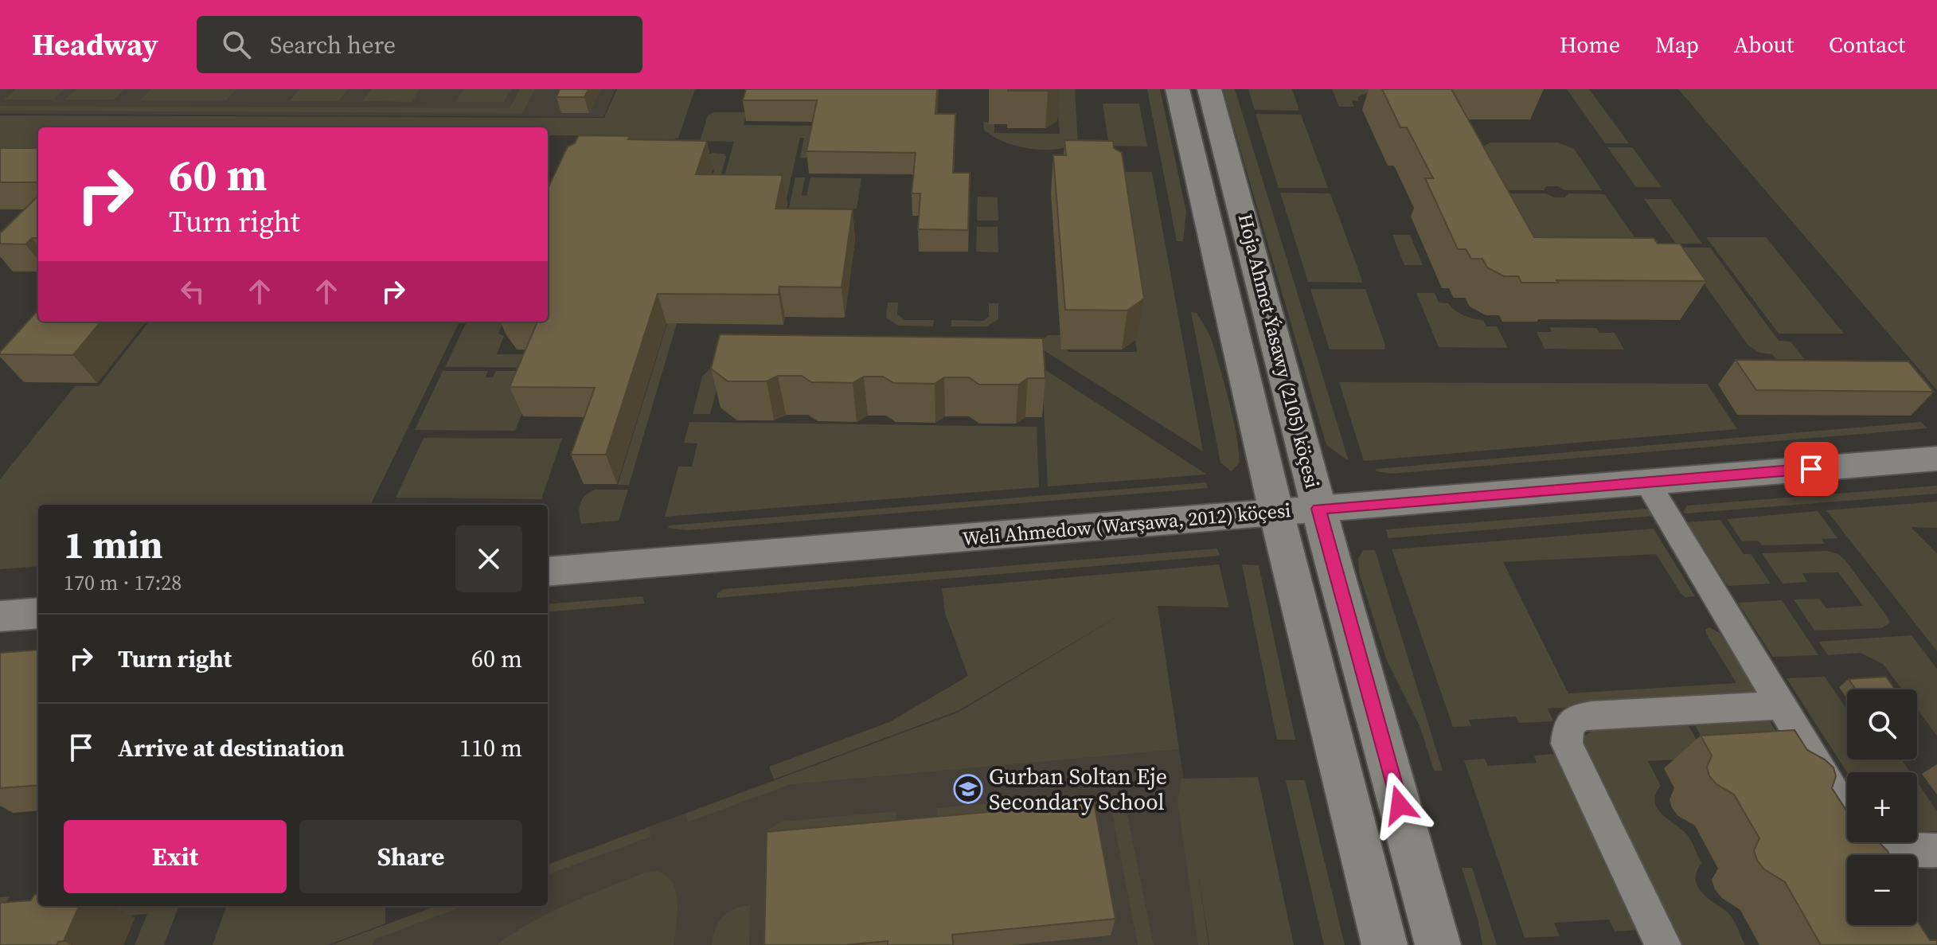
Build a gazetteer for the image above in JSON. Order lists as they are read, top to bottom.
{
  "streets": {
    "main road": ["Hoja Ahmet Ýasawy (2105) köçesi"],
    "street": ["Weli Ahmedow (Warşawa, 2012) köçesi"]
  },
  "crossings": [
    ["Hoja Ahmet Ýasawy (2105) köçesi", "Weli Ahmedow (Warşawa, 2012) köçesi"]
  ],
  "places": {
    "school or university": ["Gurban Soltan Eje Secondary School"]
  },
  "page": {
    "header": "Headway",
    "search": "Search here",
    "nav": [
      "Home",
      "Map",
      "About",
      "Contact"
    ],
    "turn": ["60 m", "Turn right"],
    "heading": ["1 min", "170 m · 17:28"],
    "list": [
      {
        "name": "Turn right",
        "value": "60 m"
      },
      {
        "name": "Arrive at destination",
        "value": "110 m"
      }
    ],
    "map_buttons": ["+", "−"],
    "buttons": ["Exit", "Share"]
  }
}
